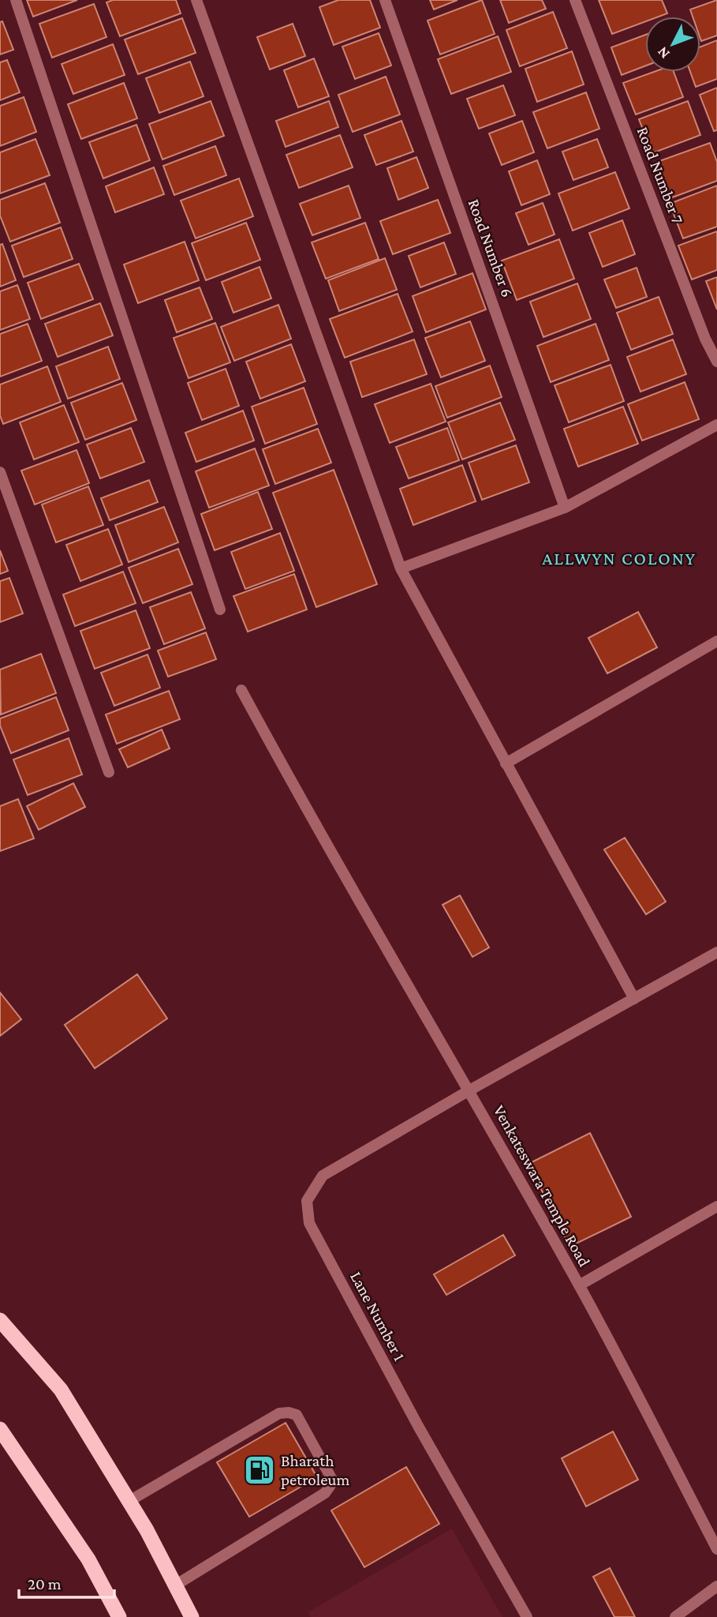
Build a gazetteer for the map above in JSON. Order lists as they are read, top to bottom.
{
  "streets": {
    "street": [
      "Road Number 7",
      "Road Number 6",
      "Venkateswara Temple Road",
      "Lane Number 1"
    ]
  },
  "crossings": [
    ["Venkateswara Temple Road", "Lane Number 1"]
  ],
  "districts": ["ALLWYN COLONY"],
  "places": {
    "fuel station": ["Bharath petroleum"]
  },
  "scale_bar": "20 m",
  "north": "bottom left"
}
